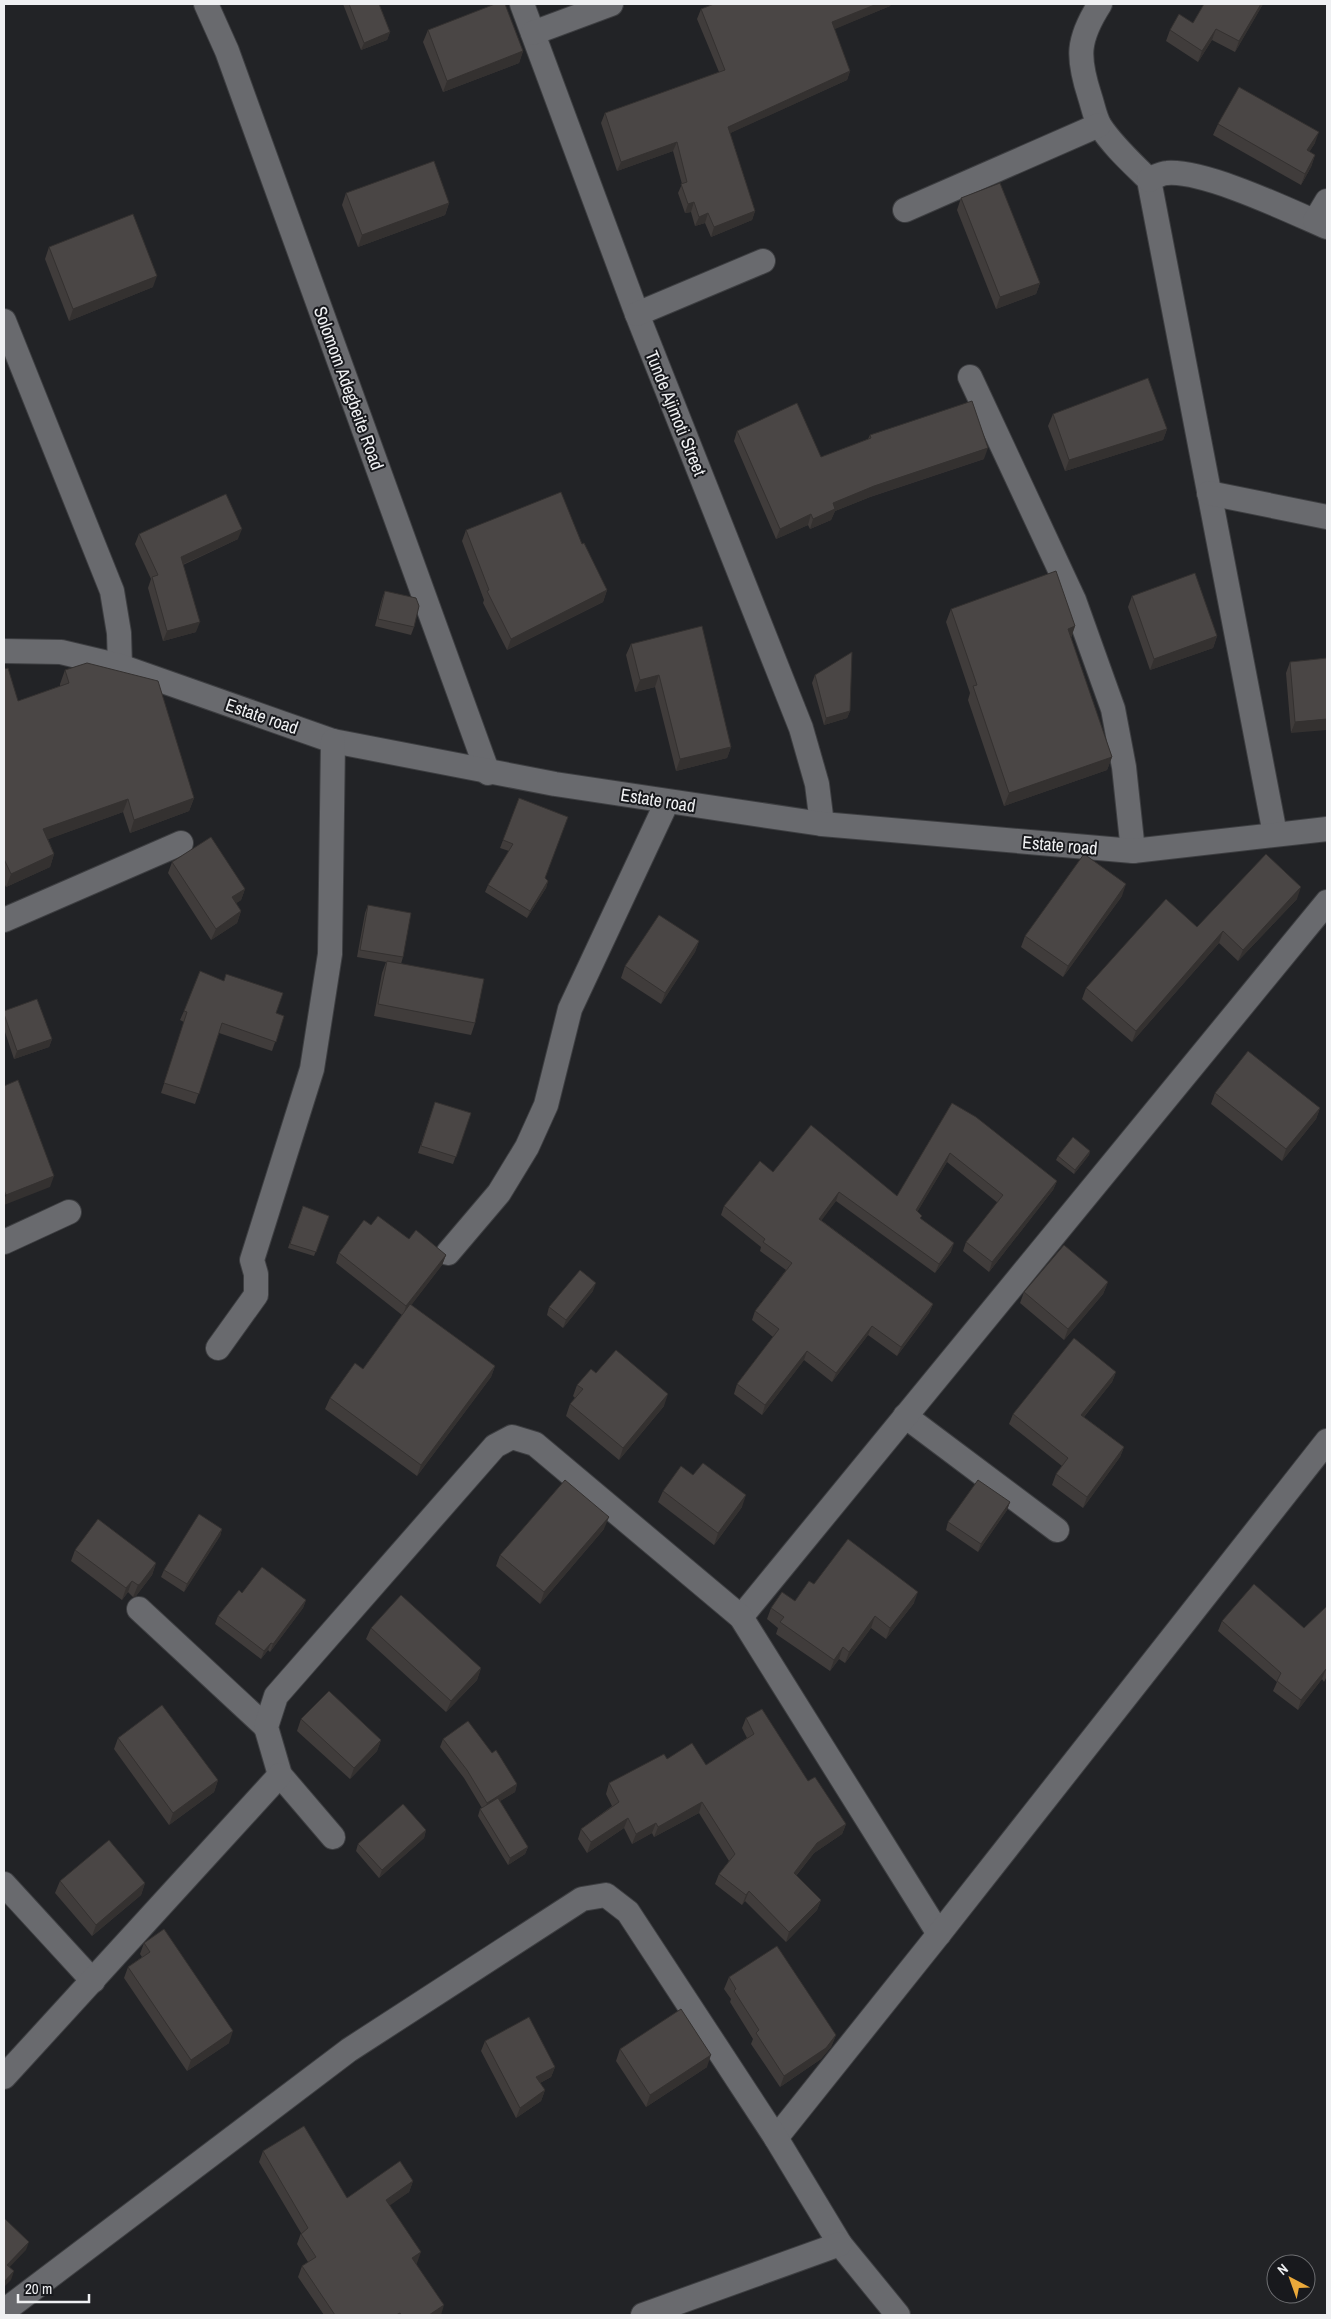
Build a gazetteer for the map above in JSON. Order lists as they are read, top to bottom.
{
  "streets": {
    "street": ["Solomom Adegbeite Road", "Tunde Ajimoti Street", "Estate road"]
  },
  "crossings": [
    ["Solomom Adegbeite Road", "Estate road"],
    ["Tunde Ajimoti Street", "Estate road"]
  ],
  "scale_bar": "20 m",
  "north": "top left"
}
